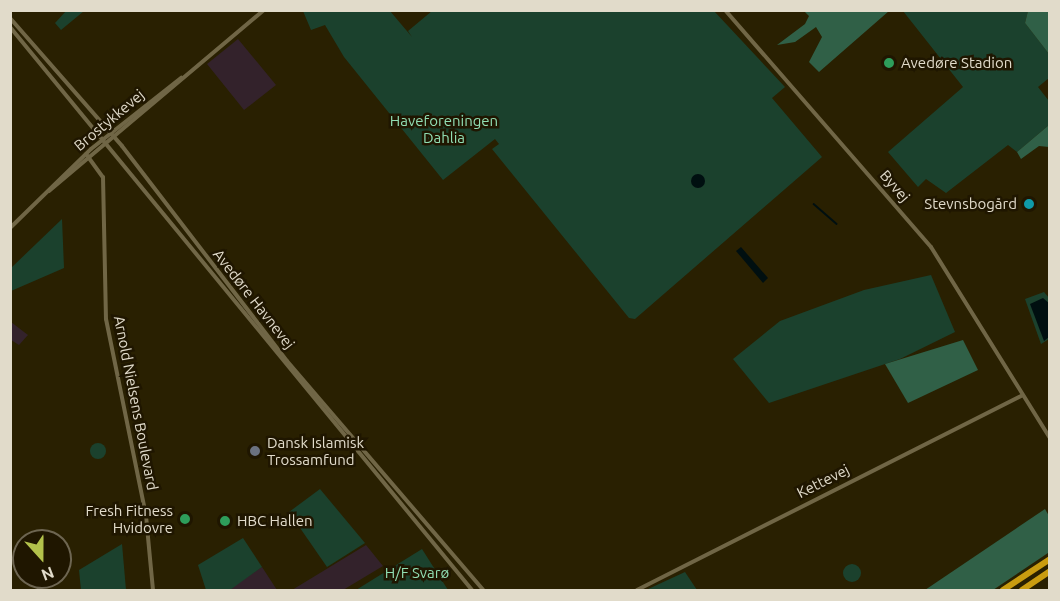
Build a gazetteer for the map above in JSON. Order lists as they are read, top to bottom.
{
  "streets": {
    "street": [
      "Brostykkevej",
      "Byvej",
      "Avedøre Havnevej",
      "Arnold Nielsens Boulevard",
      "Kettevej"
    ]
  },
  "crossings": [
    ["Brostykkevej", "Avedøre Havnevej"],
    ["Brostykkevej", "Arnold Nielsens Boulevard"],
    ["Byvej", "Kettevej"]
  ],
  "parks": ["Haveforeningen Dahlia", "H/F Svarø"],
  "places": [
    "Avedøre Stadion",
    "Stevnsbogård",
    "Dansk Islamisk Trossamfund",
    "Fresh Fitness Hvidovre",
    "HBC Hallen"
  ],
  "north": "bottom"
}
